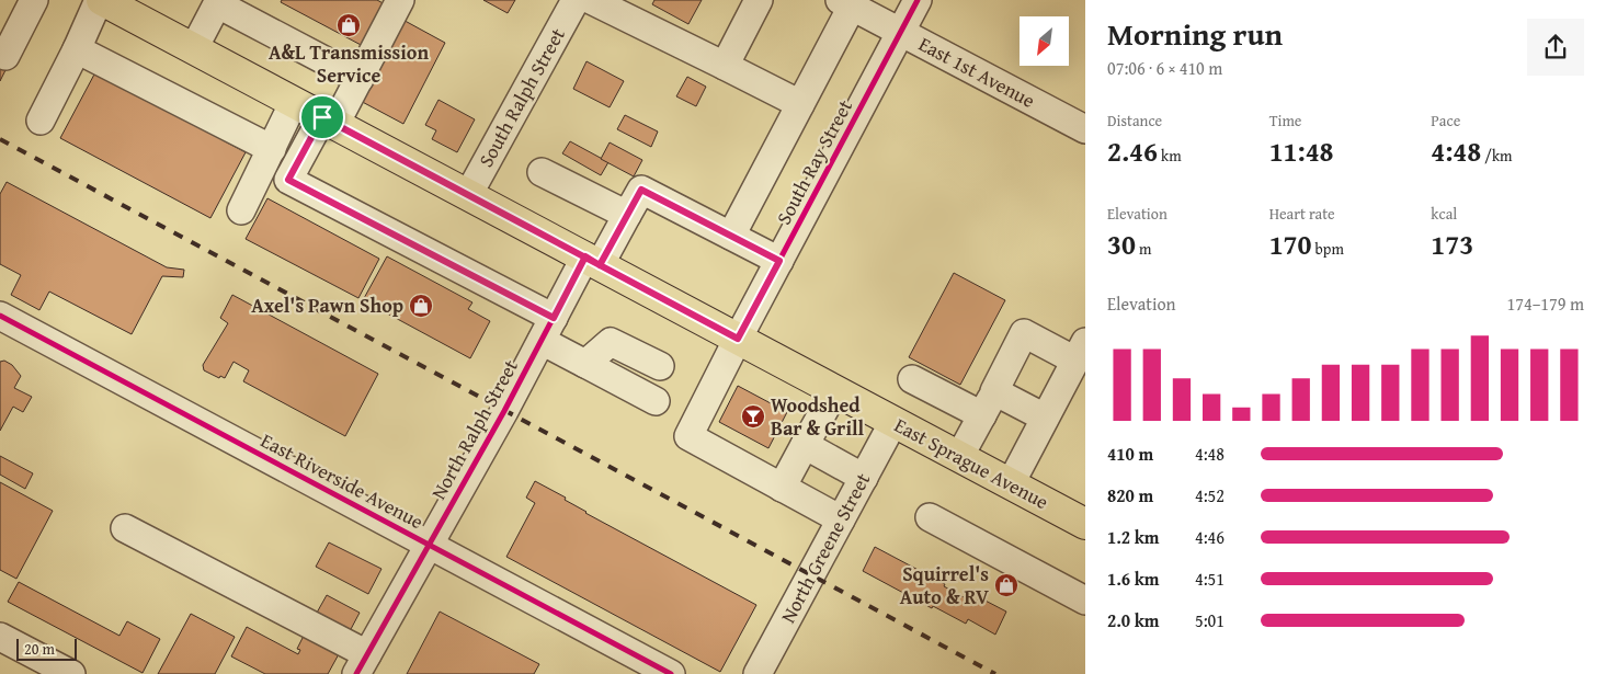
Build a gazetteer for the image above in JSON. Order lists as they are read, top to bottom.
{
  "streets": {
    "main road": ["East Sprague Avenue"],
    "street": [
      "East 1st Avenue",
      "South Ralph Street",
      "South Ray Street",
      "North Ralph Street",
      "East Riverside Avenue",
      "North Greene Street"
    ]
  },
  "crossings": [
    ["East 1st Avenue", "South Ray Street"],
    ["South Ralph Street", "East Sprague Avenue"],
    ["South Ray Street", "East Sprague Avenue"],
    ["North Ralph Street", "East Sprague Avenue"],
    ["North Ralph Street", "East Riverside Avenue"],
    ["East Sprague Avenue", "North Greene Street"]
  ],
  "places": {
    "shop": ["A&L Transmission Service", "Axel's Pawn Shop", "Squirrel's Auto & RV"],
    "bar": ["Woodshed Bar & Grill"]
  },
  "scale_bar": "20 m",
  "north": "bottom left",
  "page": {
    "heading": ["Morning run", "07:06 · 6 × 410 m"],
    "stats": [
      ["Distance", "2.46 km"],
      ["Time", "11:48"],
      ["Pace", "4:48 /km"],
      ["Elevation", "30 m"],
      ["Heart rate", "170 bpm"],
      ["kcal", "173"]
    ],
    "chart": ["Elevation", "174–179 m"],
    "list": [
      {
        "name": "410 m",
        "note": "4:48"
      },
      {
        "name": "820 m",
        "note": "4:52"
      },
      {
        "name": "1.2 km",
        "note": "4:46"
      },
      {
        "name": "1.6 km",
        "note": "4:51"
      },
      {
        "name": "2.0 km",
        "note": "5:01"
      }
    ],
    "scale": "20 m"
  }
}
